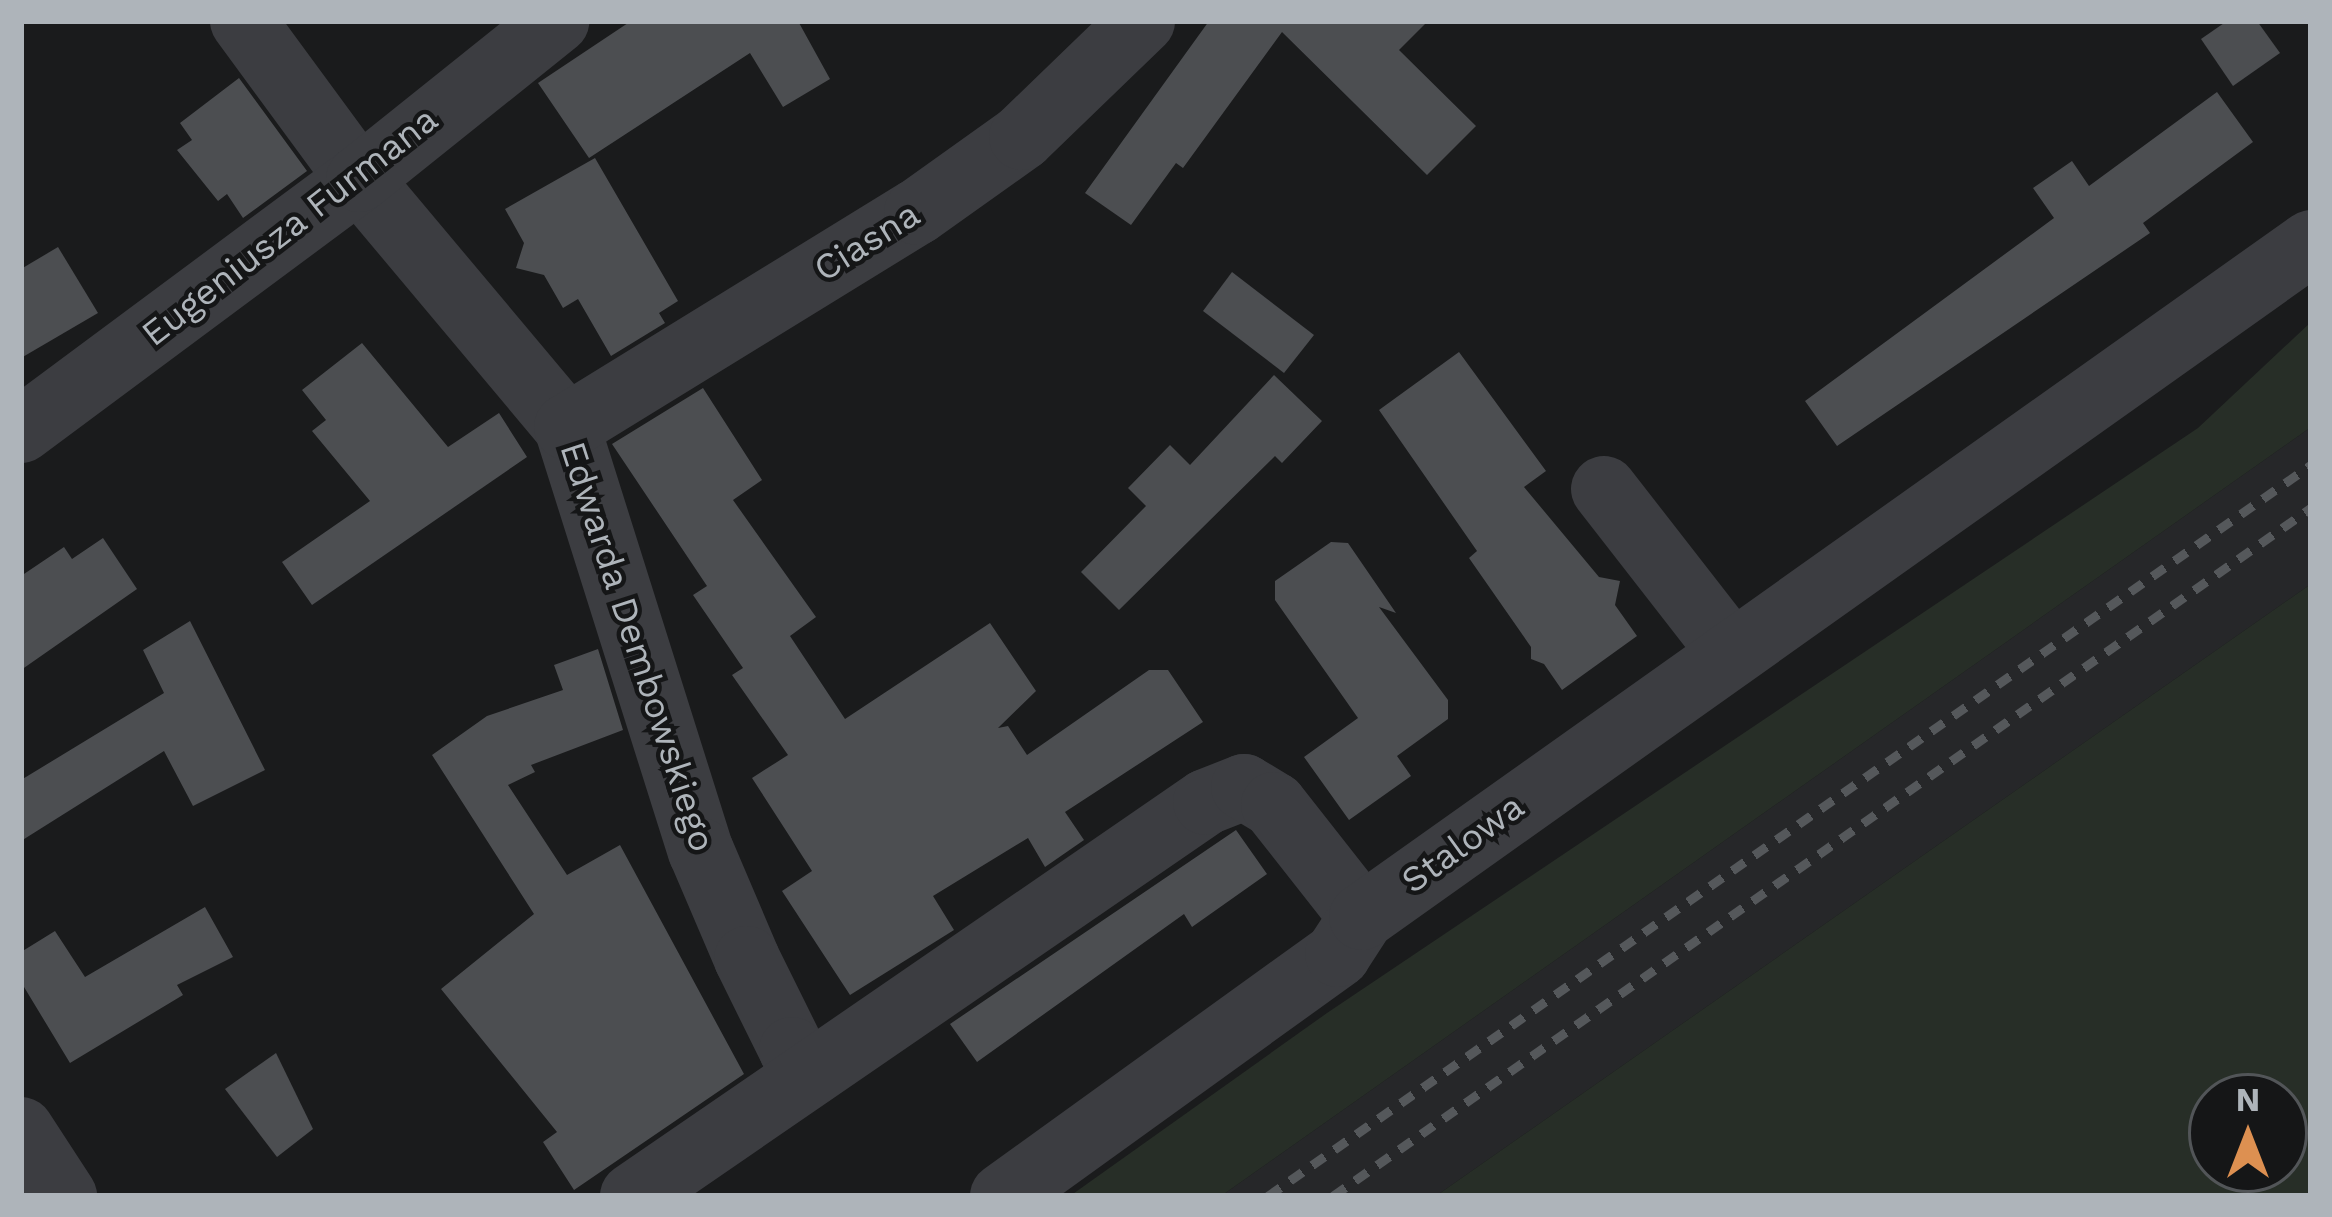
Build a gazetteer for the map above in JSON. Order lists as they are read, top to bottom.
{
  "streets": {
    "street": [
      "Eugeniusza Furmana",
      "Ciasna",
      "Edwarda Dembowskiego",
      "Stalowa"
    ]
  },
  "crossings": [
    ["Eugeniusza Furmana", "Edwarda Dembowskiego"],
    ["Ciasna", "Edwarda Dembowskiego"]
  ],
  "north": "top"
}
